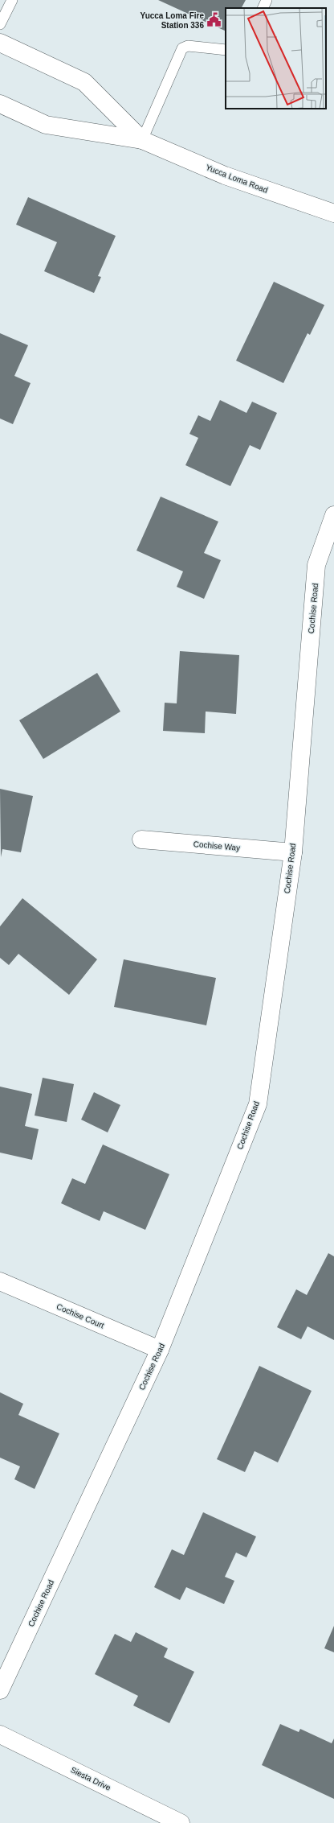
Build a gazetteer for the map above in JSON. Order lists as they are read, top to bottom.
{
  "streets": {
    "street": [
      "Yucca Loma Road",
      "Cochise Road",
      "Cochise Way",
      "Cochise Court",
      "Siesta Drive"
    ]
  },
  "crossings": [
    ["Cochise Road", "Cochise Way"],
    ["Cochise Road", "Cochise Court"]
  ],
  "places": {
    "public building": ["Yucca Loma Fire Station 336"]
  }
}
